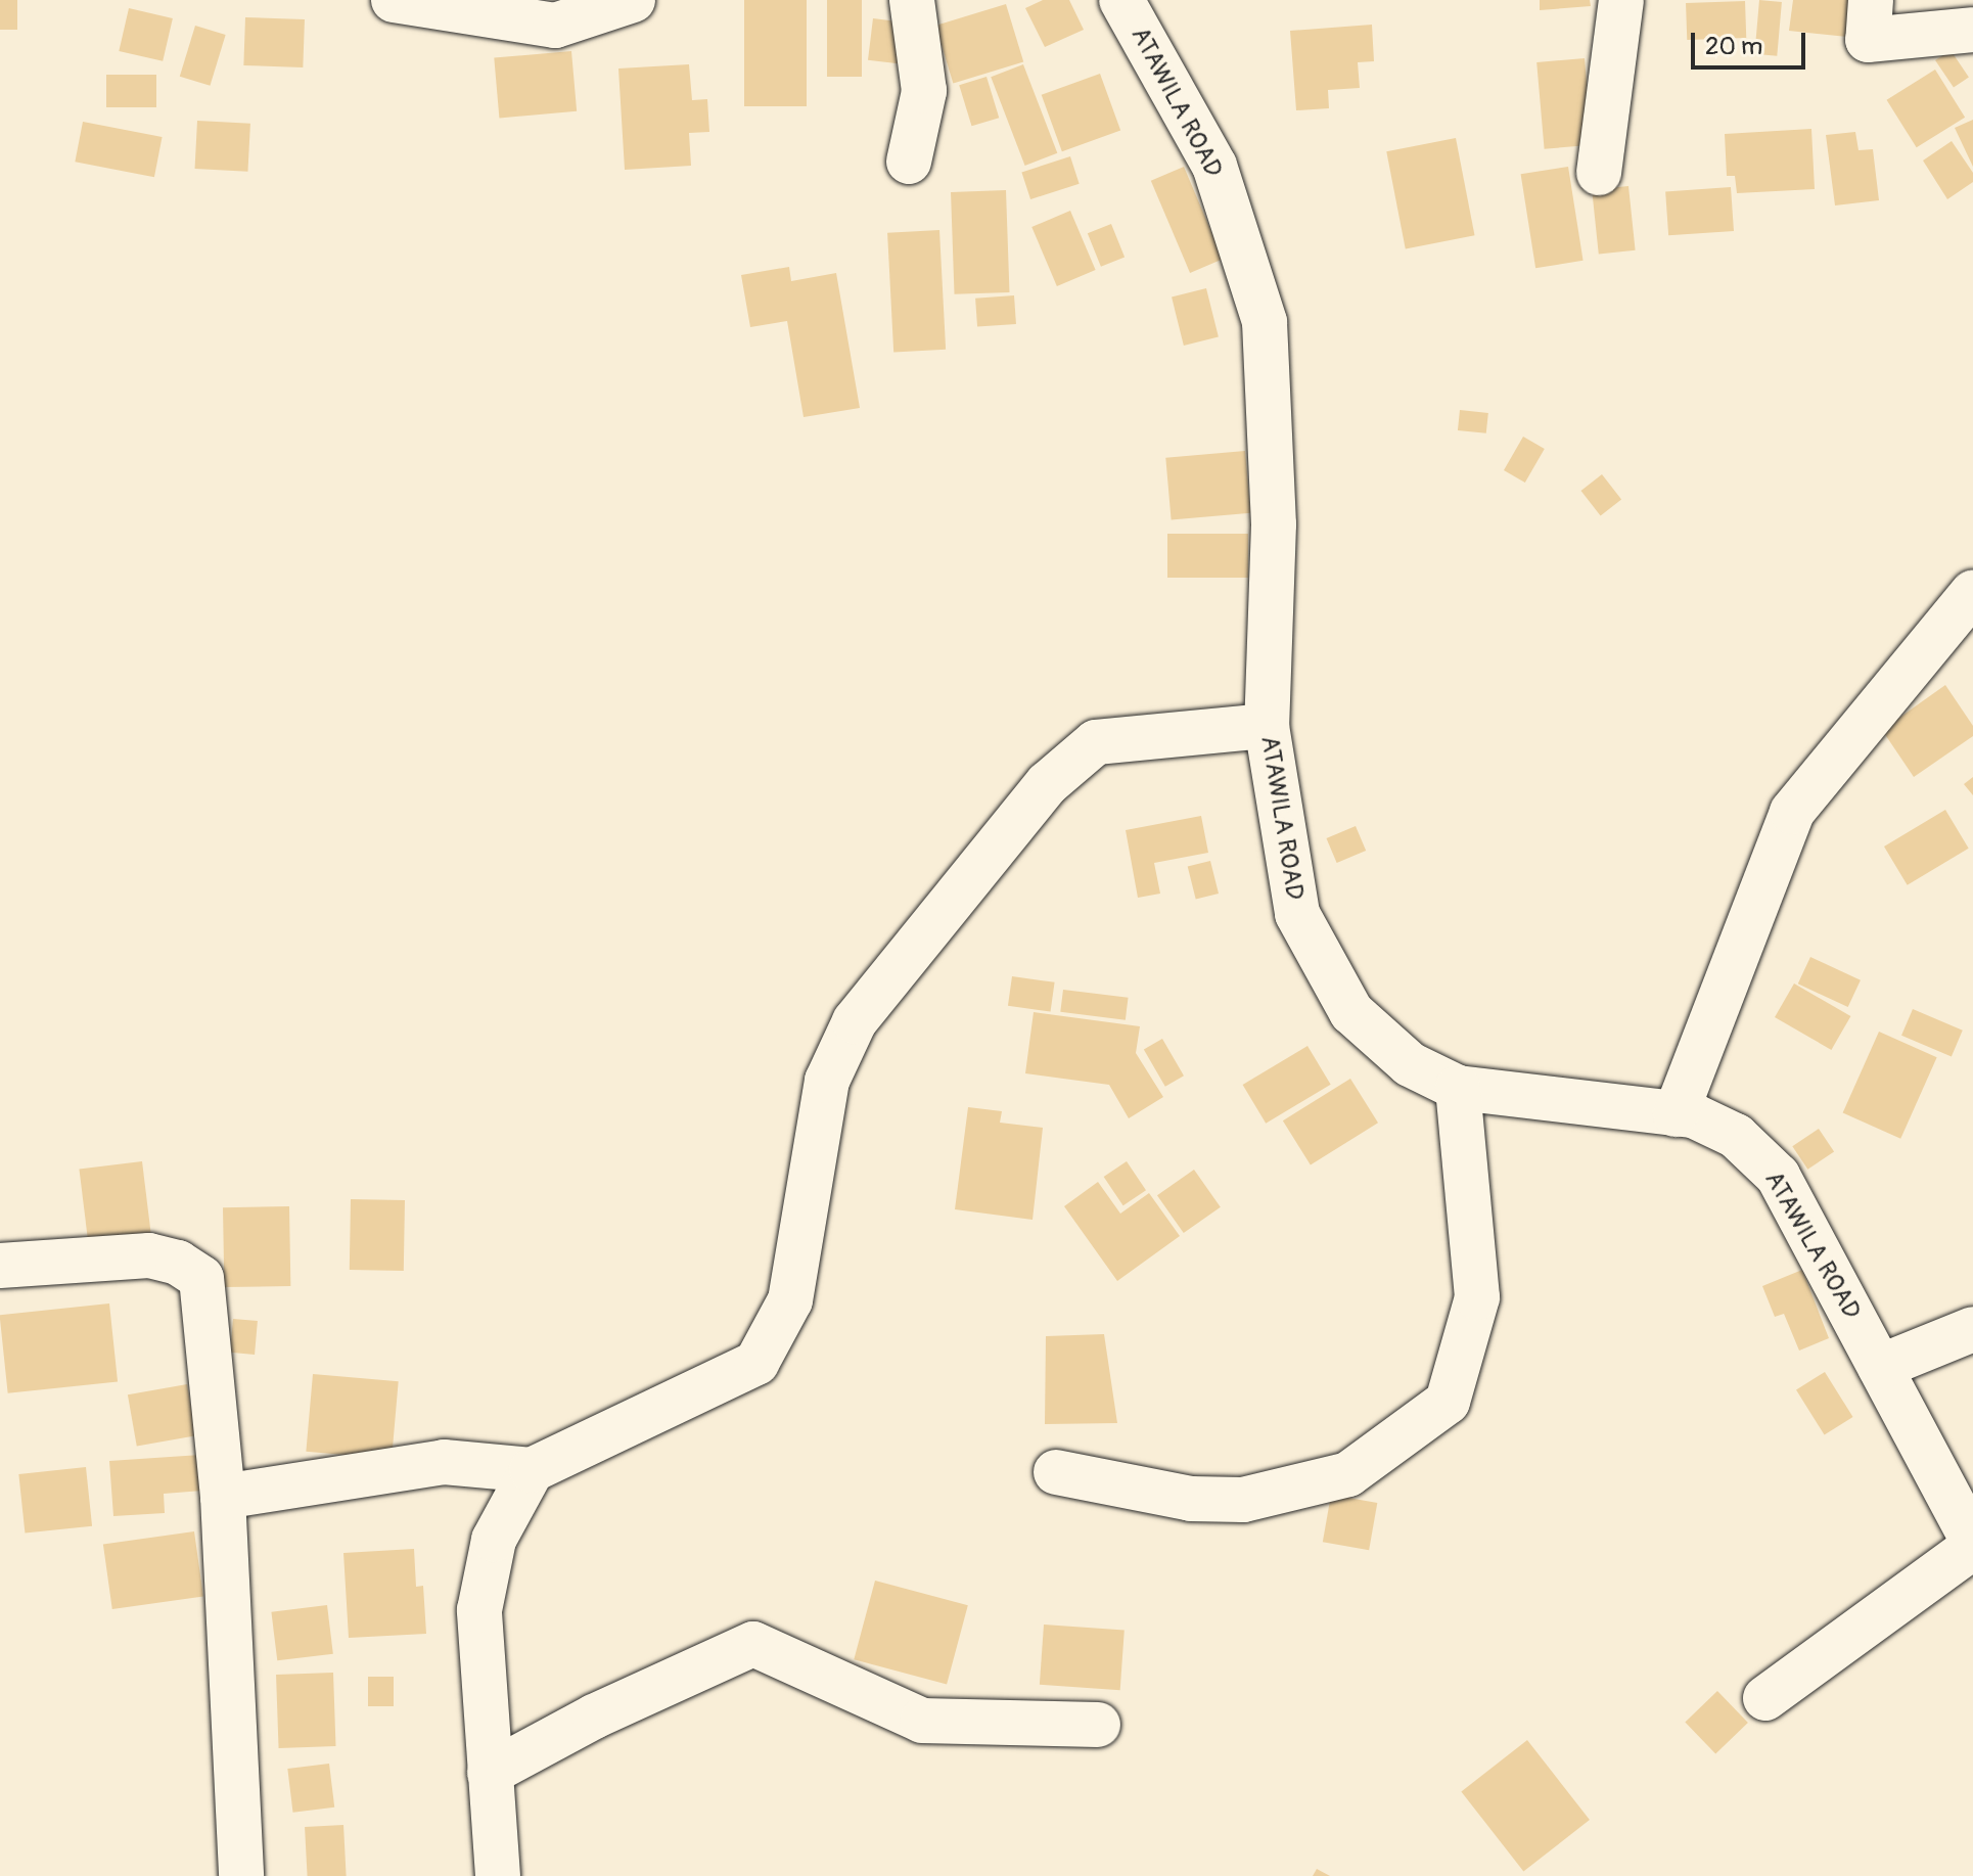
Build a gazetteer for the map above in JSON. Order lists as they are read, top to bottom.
{
  "streets": {
    "street": ["ATAWILA ROAD"]
  },
  "scale_bar": "20 m"
}
